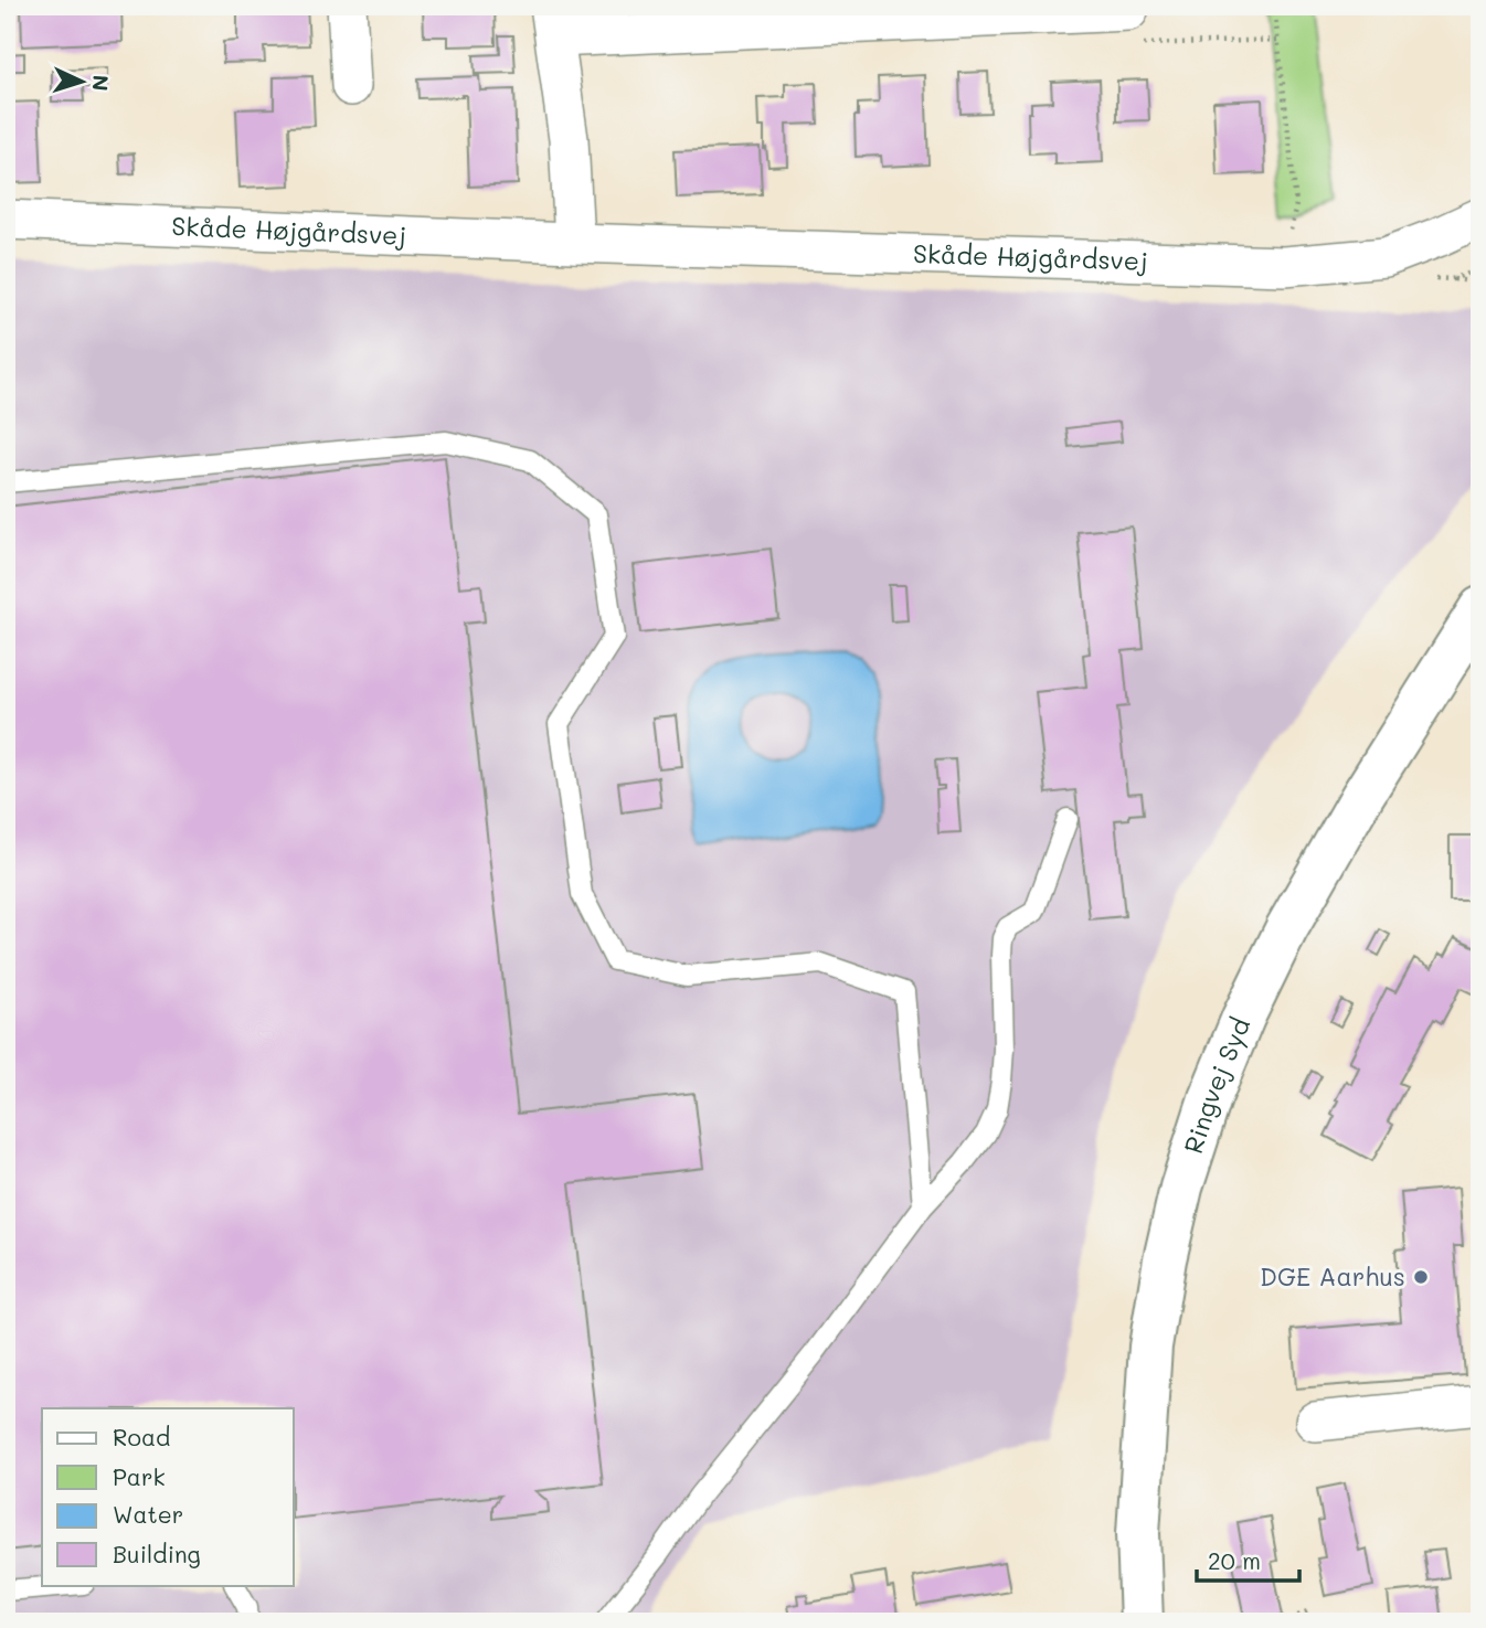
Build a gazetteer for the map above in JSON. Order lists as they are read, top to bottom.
{
  "streets": {
    "main road": ["Ringvej Syd"],
    "street": ["Skåde Højgårdsvej"]
  },
  "places": ["DGE Aarhus"],
  "legend": [
    "Road",
    "Park",
    "Water",
    "Building"
  ],
  "scale_bar": "20 m",
  "north": "right"
}
